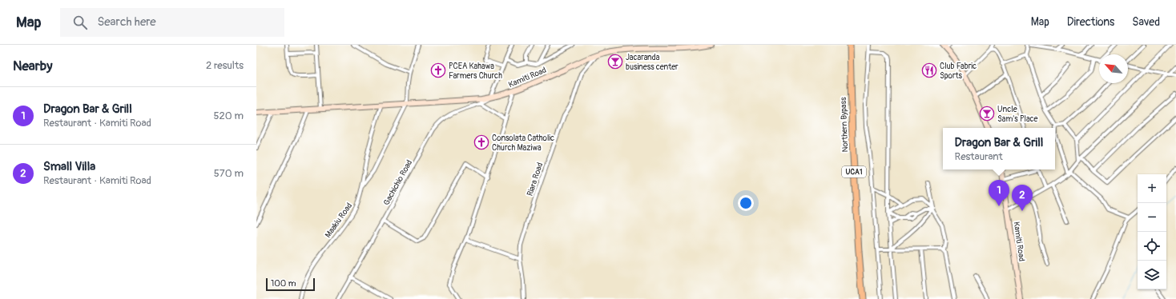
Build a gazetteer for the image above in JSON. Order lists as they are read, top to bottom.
{
  "streets": {
    "main road": ["Kamiti Road", "Northern Bypass", "UCA1"],
    "street": ["Riara Road", "Gachichio Road", "Maakiu Road"]
  },
  "crossings": [
    ["Kamiti Road", "Riara Road"],
    ["Kamiti Road", "Gachichio Road"],
    ["Kamiti Road", "Maakiu Road"]
  ],
  "places": {
    "bar": ["Jacaranda business center", "Uncle Sam's Place"],
    "church": ["PCEA Kahawa Farmers Church", "Consolata Catholic Church Maziwa"],
    "restaurant": ["Club Fabric Sports"]
  },
  "scale_bar": "100 m",
  "north": "top left",
  "page": {
    "header": "Map",
    "search": "Search here",
    "nav": ["Map", "Directions", "Saved"],
    "heading": ["Nearby", "2 results"],
    "list": [
      {
        "mark": "1",
        "name": "Dragon Bar & Grill",
        "note": "Restaurant · Kamiti Road",
        "value": "520 m"
      },
      {
        "mark": "2",
        "name": "Small Villa",
        "note": "Restaurant · Kamiti Road",
        "value": "570 m"
      }
    ],
    "popup": ["Dragon Bar & Grill", "Restaurant"],
    "map_buttons": ["+", "−"],
    "pins": ["1", "2"],
    "scale": "100 m"
  }
}
